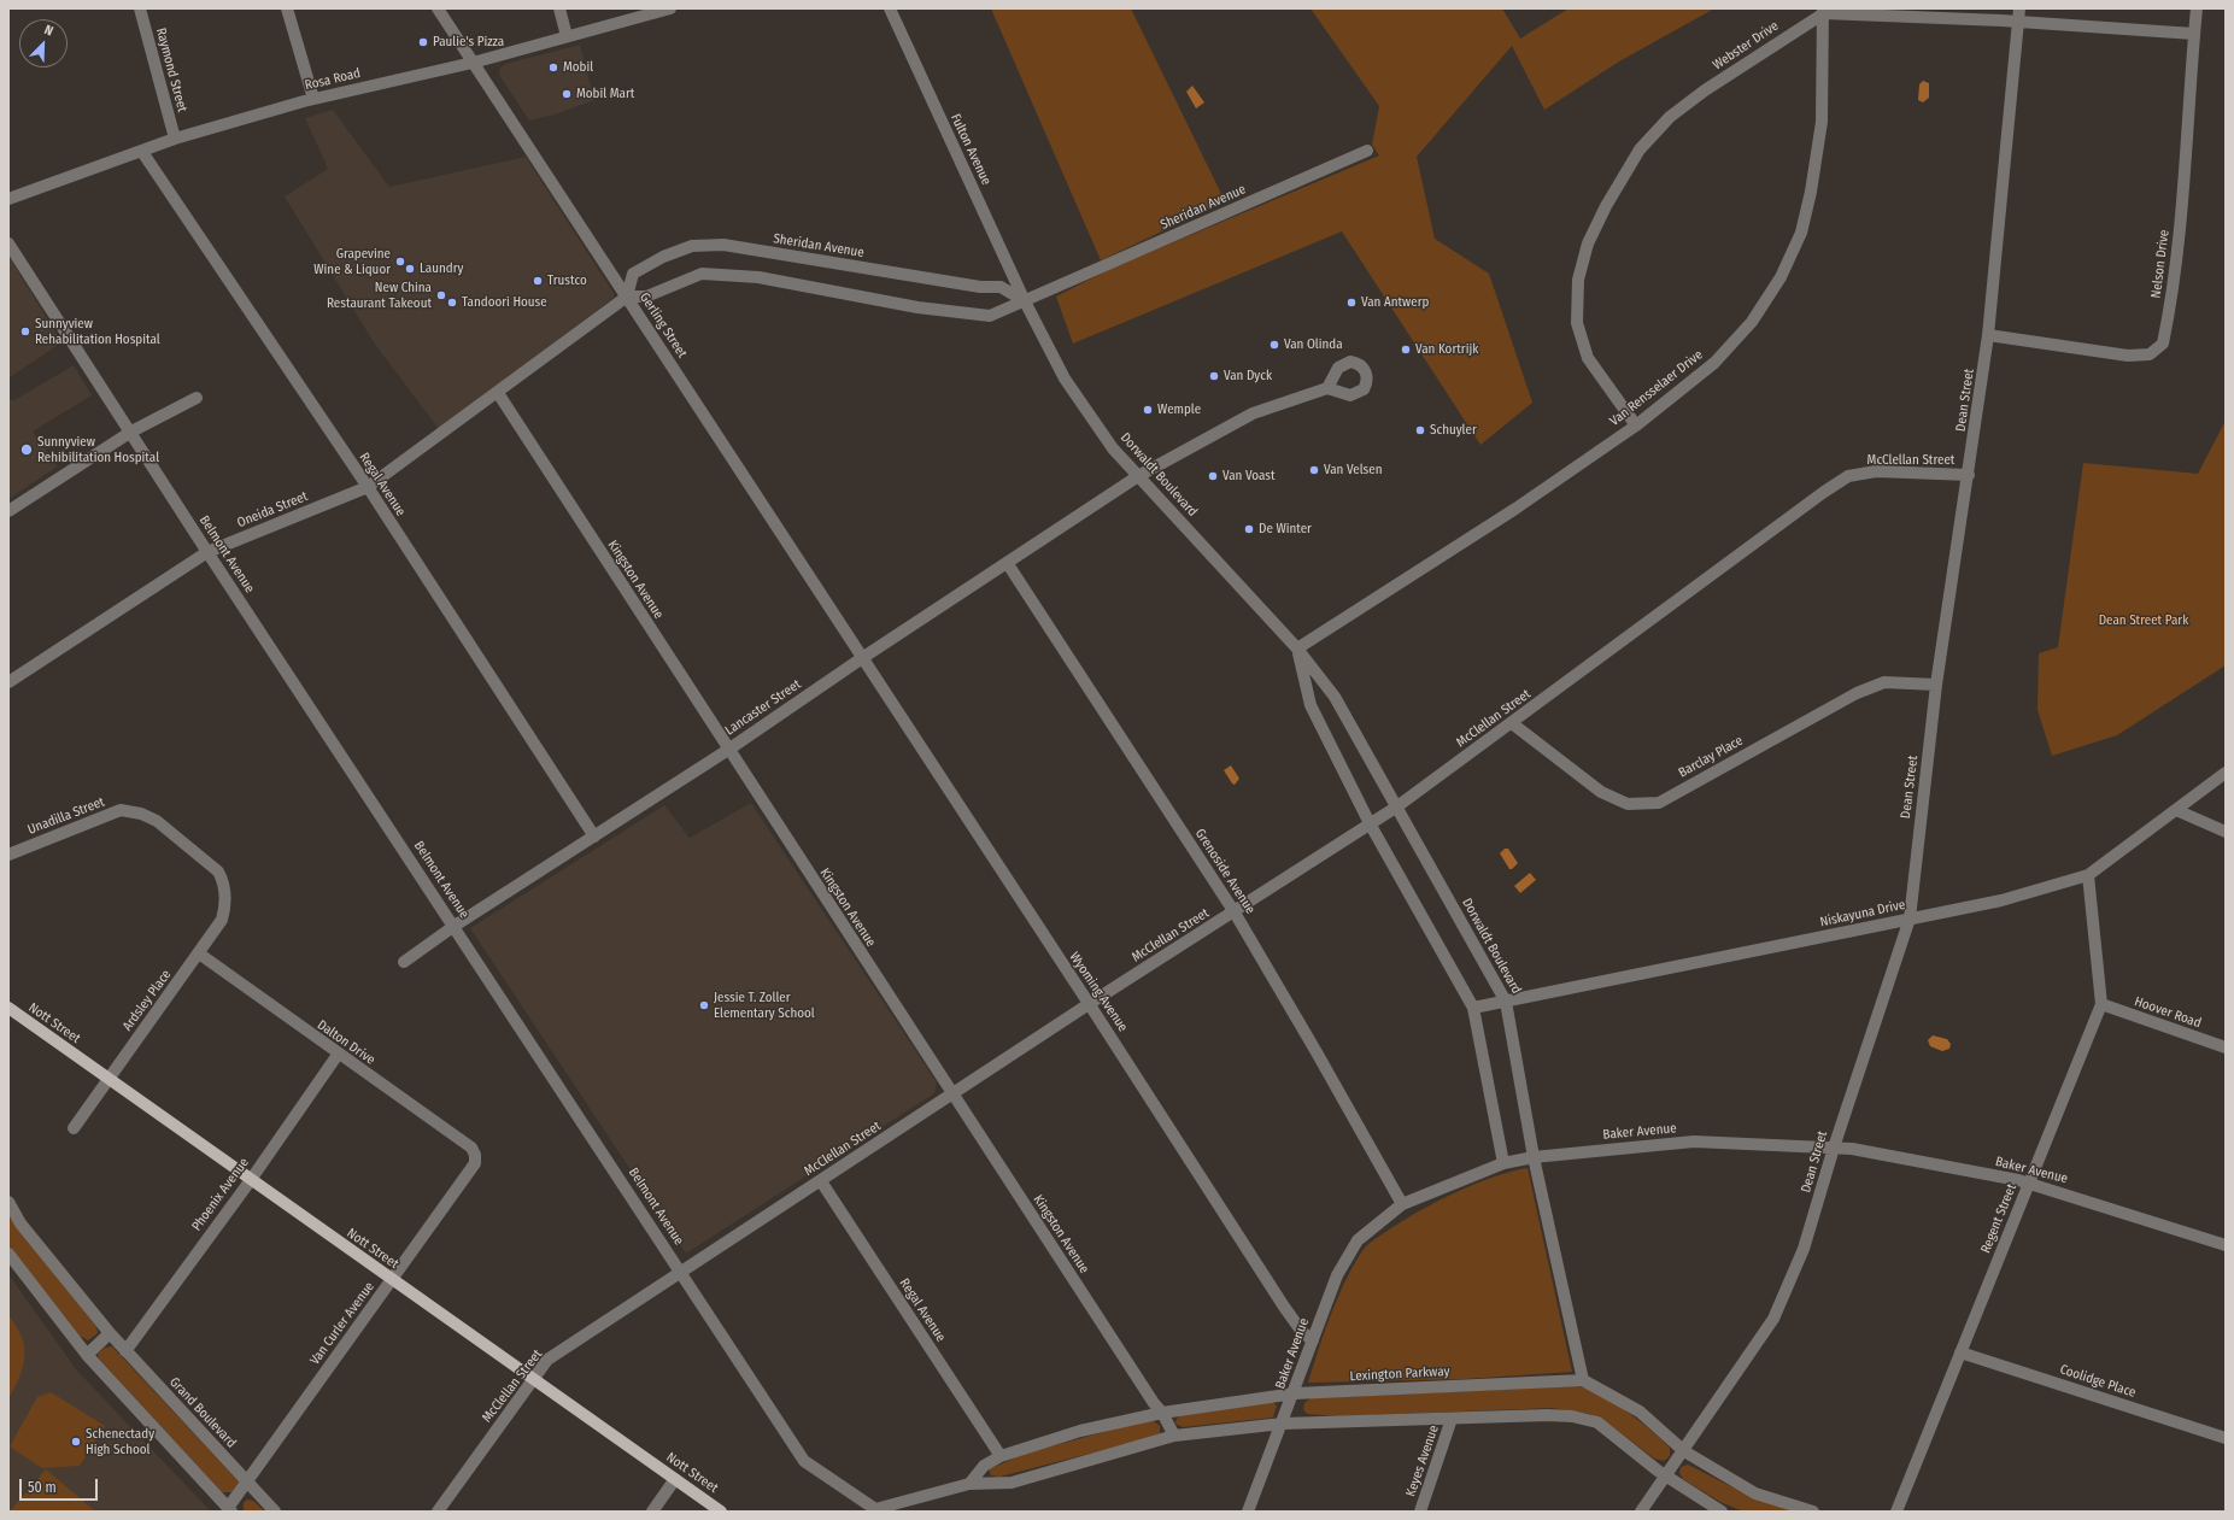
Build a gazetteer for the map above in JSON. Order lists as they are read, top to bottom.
{
  "streets": {
    "main road": ["Nott Street"],
    "street": [
      "Webster Drive",
      "Raymond Street",
      "Rosa Road",
      "Fulton Avenue",
      "Sheridan Avenue",
      "Nelson Drive",
      "Gerling Street",
      "Van Rensselaer Drive",
      "Dean Street",
      "McClellan Street",
      "Dorwaldt Boulevard",
      "Regal Avenue",
      "Oneida Street",
      "Belmont Avenue",
      "Kingston Avenue",
      "Lancaster Street",
      "Barclay Place",
      "Unadilla Street",
      "Grenoside Avenue",
      "Niskayuna Drive",
      "Wyoming Avenue",
      "Ardsley Place",
      "Hoover Road",
      "Dalton Drive",
      "Baker Avenue",
      "Phoenix Avenue",
      "Regent Street",
      "Van Curler Avenue",
      "Lexington Parkway",
      "Coolidge Place",
      "Grand Boulevard",
      "Keyes Avenue"
    ]
  },
  "crossings": [
    ["Webster Drive", "Van Rensselaer Drive"],
    ["Raymond Street", "Rosa Road"],
    ["Rosa Road", "Gerling Street"],
    ["Rosa Road", "Regal Avenue"],
    ["Fulton Avenue", "Sheridan Avenue"],
    ["Fulton Avenue", "Dorwaldt Boulevard"],
    ["Sheridan Avenue", "Gerling Street"],
    ["Sheridan Avenue", "Dorwaldt Boulevard"],
    ["Nelson Drive", "Dean Street"],
    ["Gerling Street", "Lancaster Street"],
    ["Gerling Street", "Wyoming Avenue"],
    ["Van Rensselaer Drive", "Dorwaldt Boulevard"],
    ["Dean Street", "McClellan Street"],
    ["Dean Street", "Barclay Place"],
    ["Dean Street", "Niskayuna Drive"],
    ["Dean Street", "Baker Avenue"],
    ["McClellan Street", "Dorwaldt Boulevard"],
    ["McClellan Street", "Regal Avenue"],
    ["McClellan Street", "Belmont Avenue"],
    ["McClellan Street", "Kingston Avenue"],
    ["McClellan Street", "Barclay Place"],
    ["McClellan Street", "Grenoside Avenue"],
    ["McClellan Street", "Wyoming Avenue"],
    ["McClellan Street", "Nott Street"],
    ["Dorwaldt Boulevard", "Lancaster Street"],
    ["Dorwaldt Boulevard", "Niskayuna Drive"],
    ["Dorwaldt Boulevard", "Baker Avenue"],
    ["Dorwaldt Boulevard", "Lexington Parkway"],
    ["Regal Avenue", "Oneida Street"],
    ["Regal Avenue", "Lancaster Street"],
    ["Regal Avenue", "Lexington Parkway"],
    ["Oneida Street", "Belmont Avenue"],
    ["Oneida Street", "Kingston Avenue"],
    ["Belmont Avenue", "Lancaster Street"],
    ["Kingston Avenue", "Lancaster Street"],
    ["Kingston Avenue", "Lexington Parkway"],
    ["Lancaster Street", "Grenoside Avenue"],
    ["Lancaster Street", "Wyoming Avenue"],
    ["Unadilla Street", "Ardsley Place"],
    ["Grenoside Avenue", "Baker Avenue"],
    ["Niskayuna Drive", "Regent Street"],
    ["Wyoming Avenue", "Baker Avenue"],
    ["Ardsley Place", "Nott Street"],
    ["Ardsley Place", "Dalton Drive"],
    ["Hoover Road", "Regent Street"],
    ["Nott Street", "Phoenix Avenue"],
    ["Nott Street", "Van Curler Avenue"],
    ["Dalton Drive", "Phoenix Avenue"],
    ["Dalton Drive", "Van Curler Avenue"],
    ["Baker Avenue", "Regent Street"],
    ["Baker Avenue", "Lexington Parkway"],
    ["Phoenix Avenue", "Grand Boulevard"],
    ["Regent Street", "Coolidge Place"],
    ["Van Curler Avenue", "Grand Boulevard"]
  ],
  "parks": ["Dean Street Park"],
  "places": [
    "Paulie's Pizza",
    "Mobil",
    "Mobil Mart",
    "Grapevine Wine & Liquor",
    "Laundry",
    "Trustco",
    "New China Restaurant Takeout",
    "Tandoori House",
    "Van Antwerp",
    "Sunnyview Rehabilitation Hospital",
    "Van Olinda",
    "Van Kortrijk",
    "Van Dyck",
    "Wemple",
    "Schuyler",
    "Sunnyview Rehibilitation Hospital",
    "Van Velsen",
    "Van Voast",
    "De Winter",
    "Jessie T. Zoller Elementary School",
    "Schenectady High School"
  ],
  "scale_bar": "50 m",
  "north": "top right"
}
